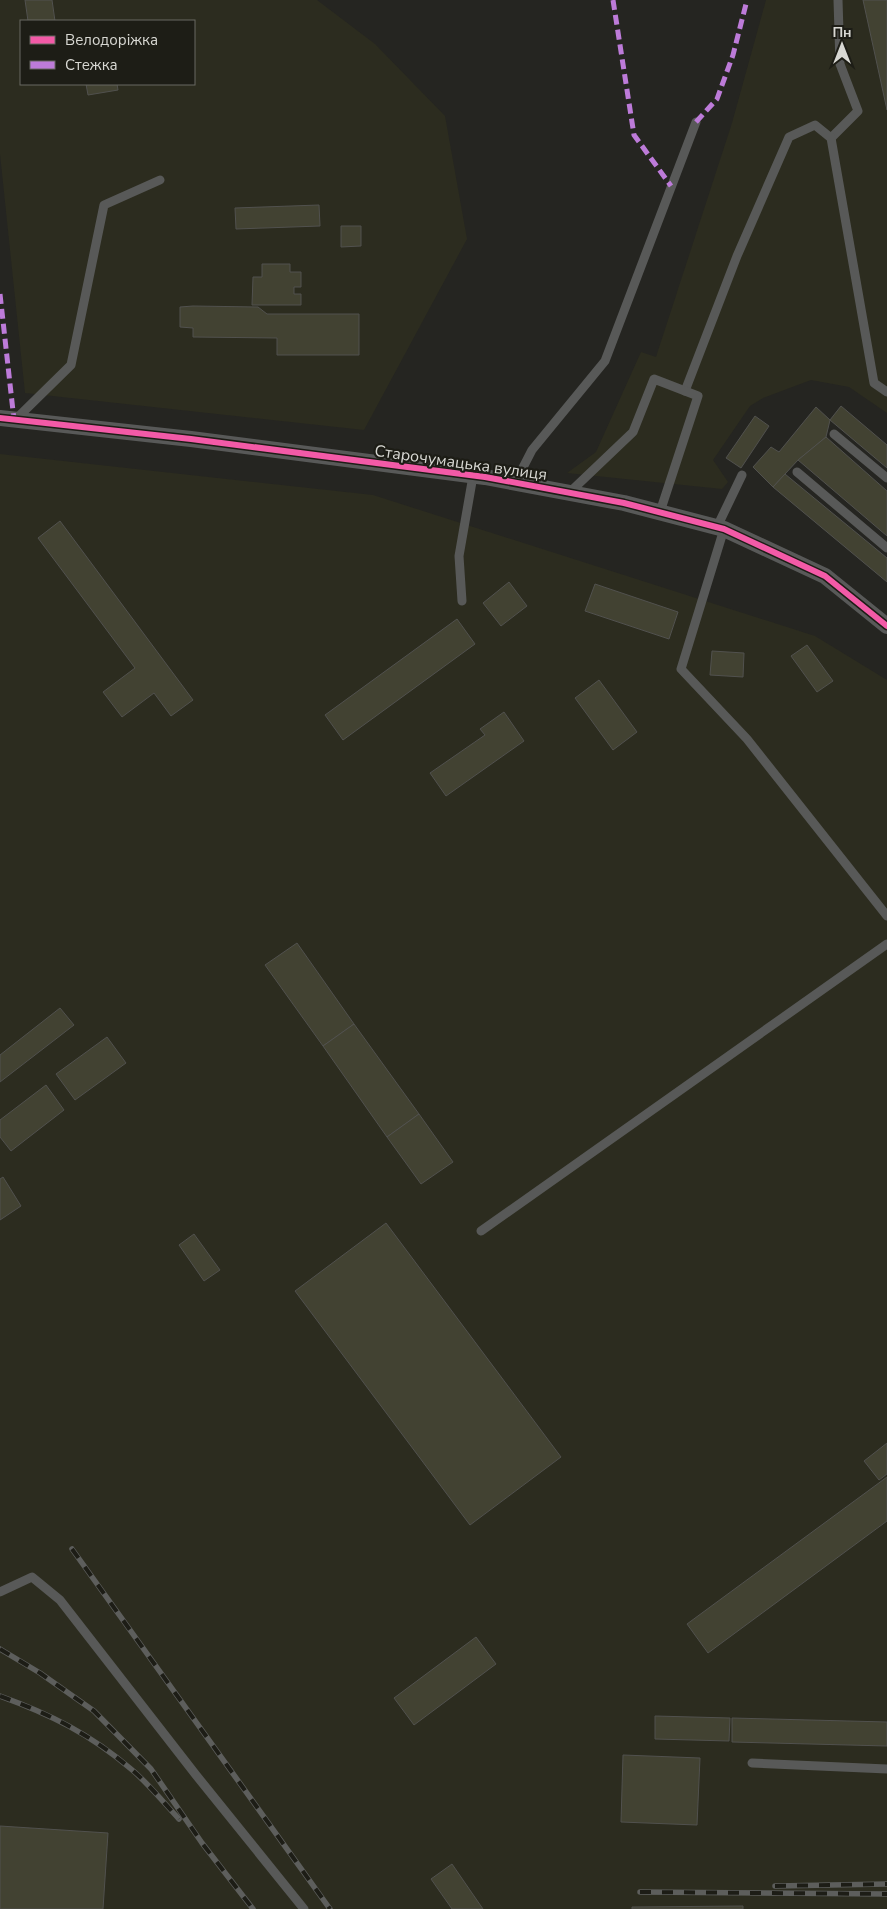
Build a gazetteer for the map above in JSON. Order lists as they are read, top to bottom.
{
  "streets": {
    "street": ["Старочумацька вулиця"]
  },
  "legend": ["Велодоріжка", "Стежка"],
  "north": "top"
}
